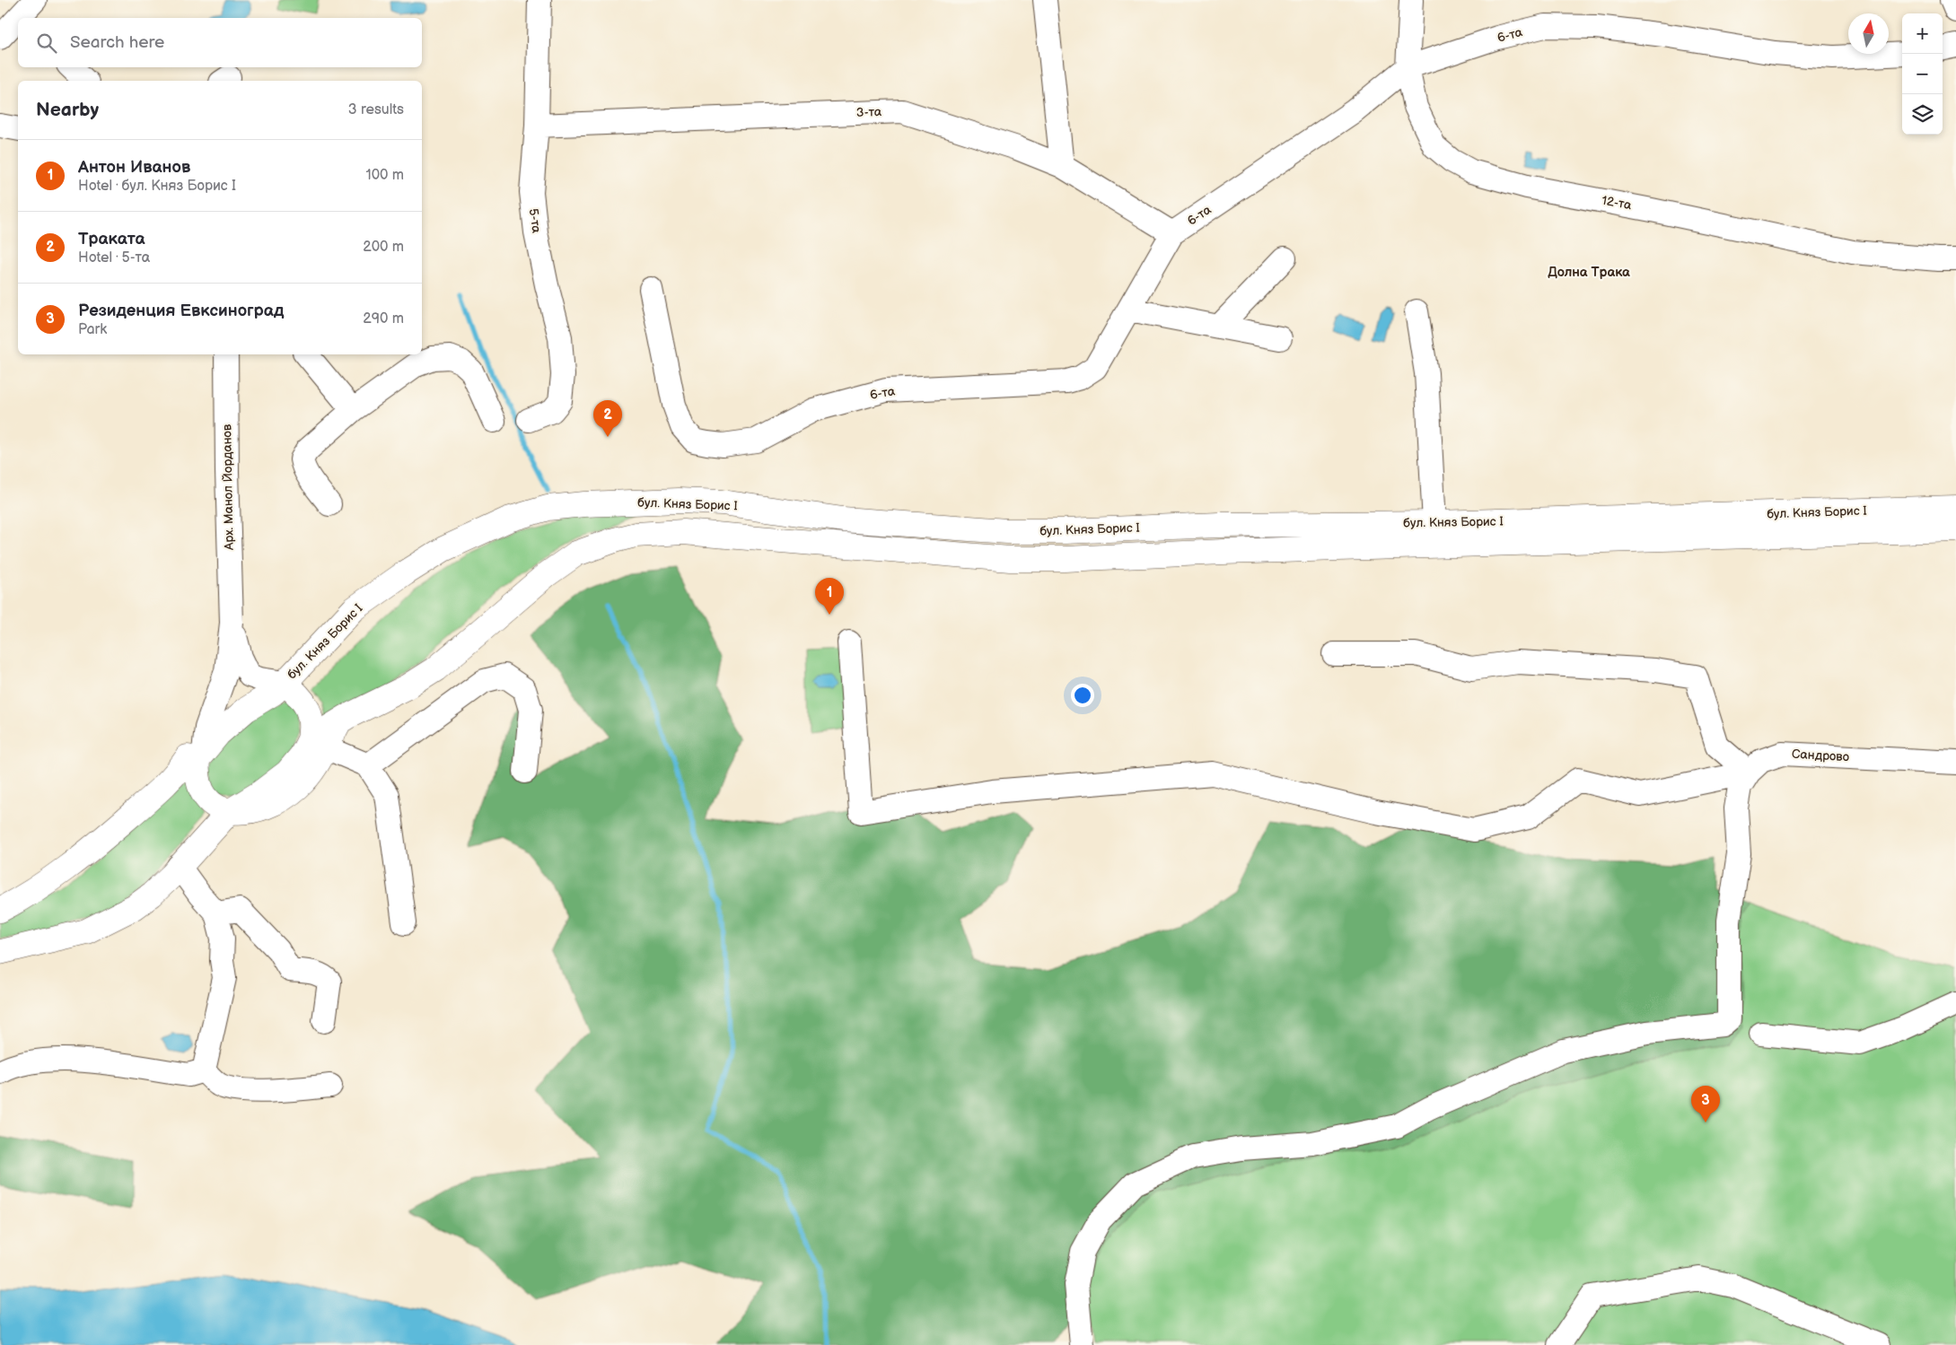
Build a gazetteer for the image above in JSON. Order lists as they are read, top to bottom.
{
  "streets": {
    "highway": ["бул. Княз Борис I"],
    "street": [
      "6-та",
      "3-та",
      "12-та",
      "5-та",
      "Арх. Манол Йорданов",
      "Сандрово"
    ]
  },
  "crossings": [
    ["6-та", "3-та"],
    ["6-та", "12-та"],
    ["3-та", "5-та"],
    ["Арх. Манол Йорданов", "бул. Княз Борис I"]
  ],
  "districts": ["Долна Трака"],
  "north": "top",
  "page": {
    "map_buttons": ["+", "−"],
    "search": "Search here",
    "heading": ["Nearby", "3 results"],
    "list": [
      {
        "mark": "1",
        "name": "Антон Иванов",
        "note": "Hotel · бул. Княз Борис I",
        "value": "100 m"
      },
      {
        "mark": "2",
        "name": "Траката",
        "note": "Hotel · 5-та",
        "value": "200 m"
      },
      {
        "mark": "3",
        "name": "Резиденция Евксиноград",
        "note": "Park",
        "value": "290 m"
      }
    ],
    "pins": ["2", "1", "3"]
  }
}
